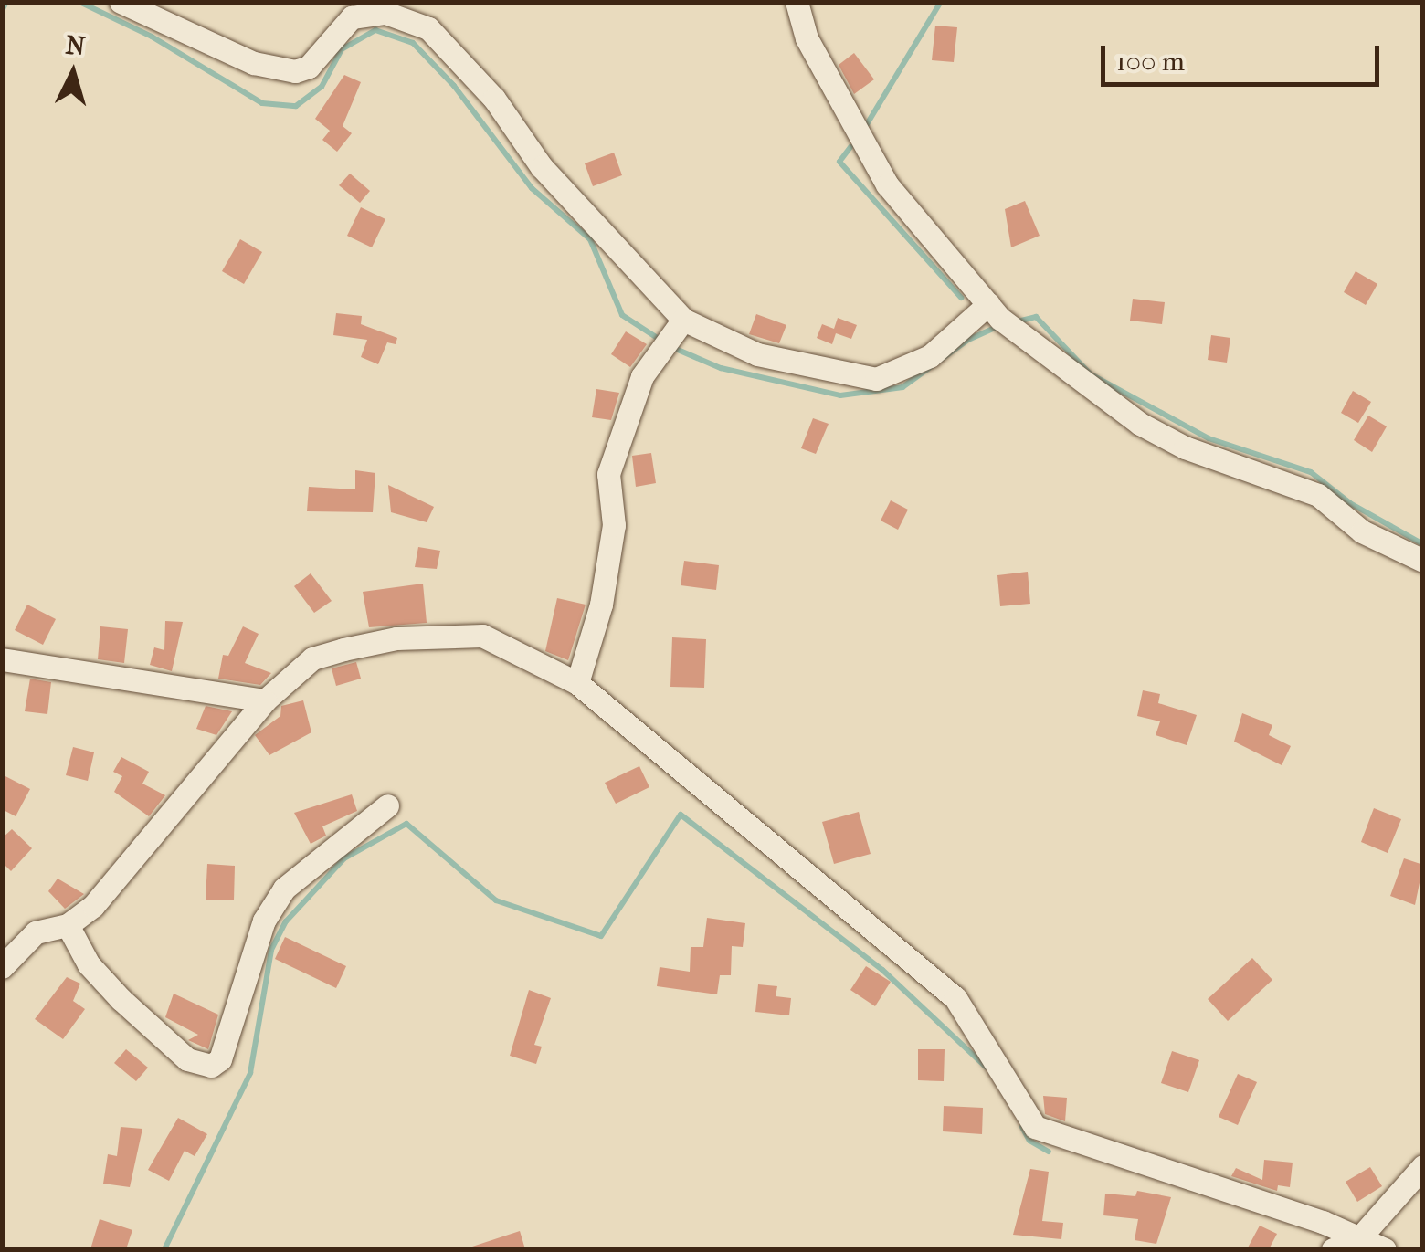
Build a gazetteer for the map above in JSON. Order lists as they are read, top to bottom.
{
  "scale_bar": "100 m",
  "north": "top"
}
